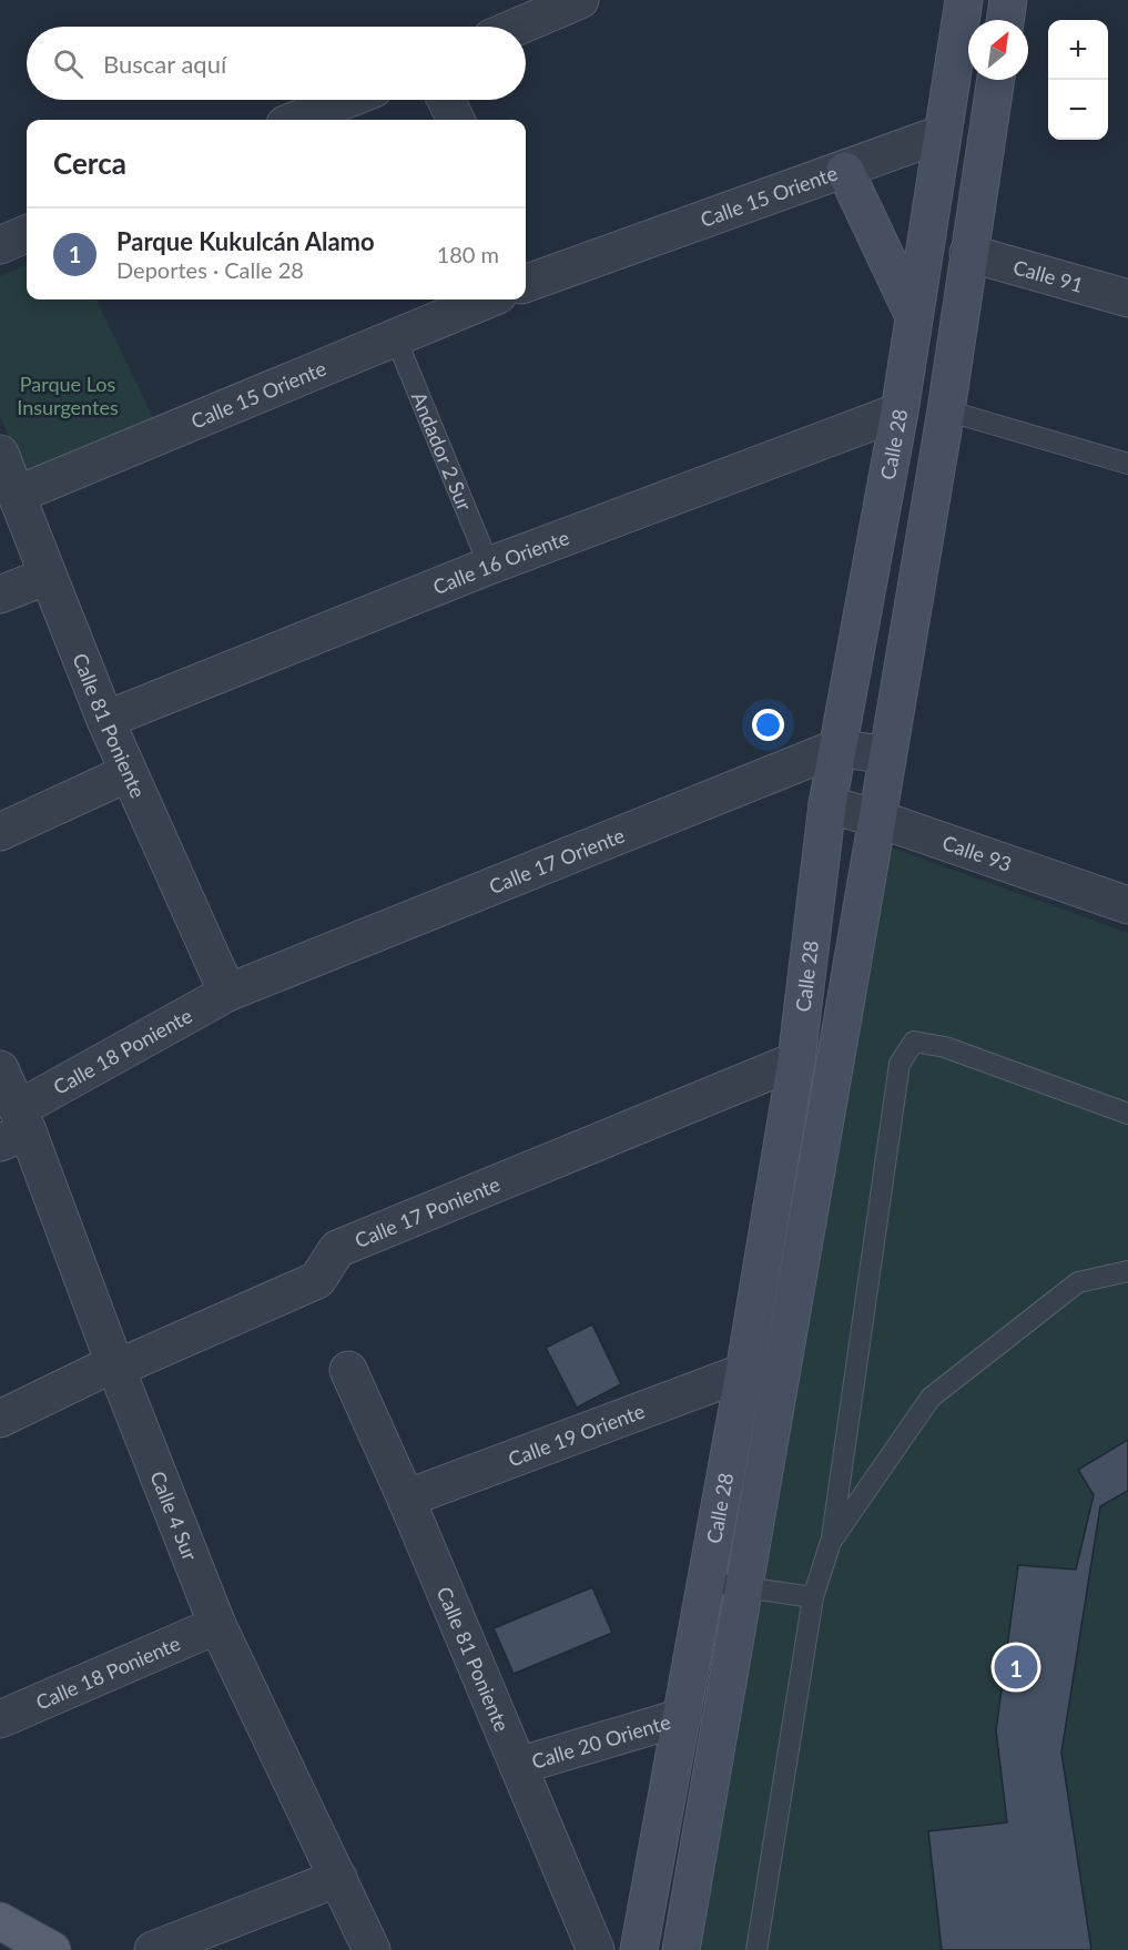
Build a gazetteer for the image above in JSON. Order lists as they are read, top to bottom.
{
  "streets": {
    "street": [
      "Calle 15 Oriente",
      "Calle 91",
      "Calle 28",
      "Calle 16 Oriente",
      "Calle 81 Poniente",
      "Calle 93",
      "Calle 17 Oriente",
      "Calle 18 Poniente",
      "Calle 17 Poniente",
      "Calle 19 Oriente",
      "Calle 4 Sur",
      "Calle 20 Oriente"
    ],
    "lane": ["Andador 2 Sur"]
  },
  "crossings": [
    ["Calle 15 Oriente", "Calle 28"],
    ["Calle 15 Oriente", "Andador 2 Sur"],
    ["Calle 15 Oriente", "Calle 81 Poniente"],
    ["Calle 91", "Calle 28"],
    ["Calle 28", "Calle 16 Oriente"],
    ["Calle 28", "Calle 93"],
    ["Calle 28", "Calle 17 Oriente"],
    ["Calle 28", "Calle 17 Poniente"],
    ["Calle 28", "Calle 19 Oriente"],
    ["Calle 28", "Calle 20 Oriente"],
    ["Andador 2 Sur", "Calle 16 Oriente"],
    ["Calle 16 Oriente", "Calle 81 Poniente"],
    ["Calle 81 Poniente", "Calle 17 Oriente"],
    ["Calle 81 Poniente", "Calle 18 Poniente"],
    ["Calle 81 Poniente", "Calle 19 Oriente"],
    ["Calle 81 Poniente", "Calle 20 Oriente"],
    ["Calle 17 Oriente", "Calle 18 Poniente"],
    ["Calle 18 Poniente", "Calle 4 Sur"],
    ["Calle 17 Poniente", "Calle 4 Sur"]
  ],
  "parks": ["Parque Los Insurgentes"],
  "north": "top right",
  "page": {
    "map_buttons": ["+", "−"],
    "search": "Buscar aquí",
    "heading": "Cerca",
    "list": [
      {
        "mark": "1",
        "name": "Parque Kukulcán Alamo",
        "note": "Deportes · Calle 28",
        "value": "180 m"
      }
    ],
    "pins": "1"
  }
}
